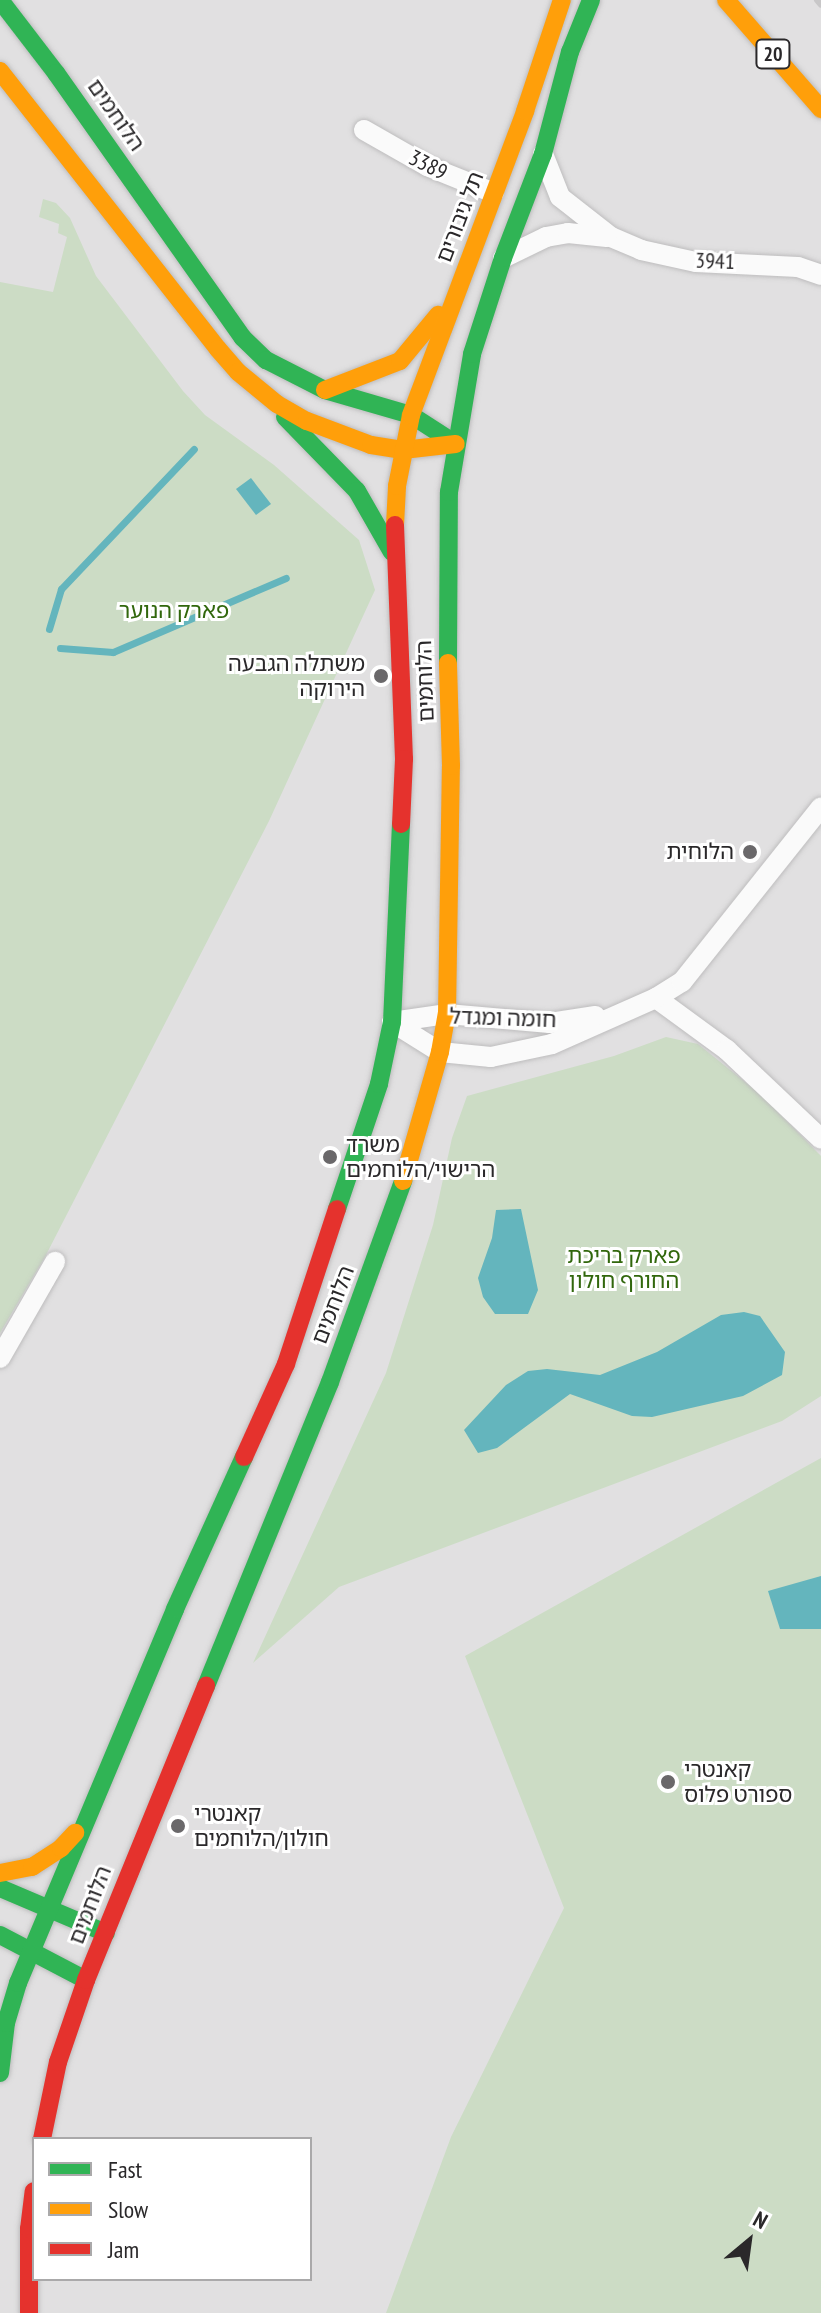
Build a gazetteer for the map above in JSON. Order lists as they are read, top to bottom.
{
  "streets": {
    "main road": ["20", "הלוחמים", "תל גיבורים"],
    "street": ["3389", "3941", "חומה ומגדל"]
  },
  "crossings": [
    ["הלוחמים", "תל גיבורים"],
    ["הלוחמים", "חומה ומגדל"],
    ["3389", "תל גיבורים"]
  ],
  "parks": ["פארק הנוער", "פארק בריכת החורף חולון"],
  "places": [
    "משתלה הגבעה הירוקה",
    "הלוחית",
    "משרד הרישוי/הלוחמים",
    "קאנטרי ספורט פלוס",
    "קאנטרי חולון/הלוחמים"
  ],
  "legend": ["Fast", "Slow", "Jam"],
  "north": "top right"
}
